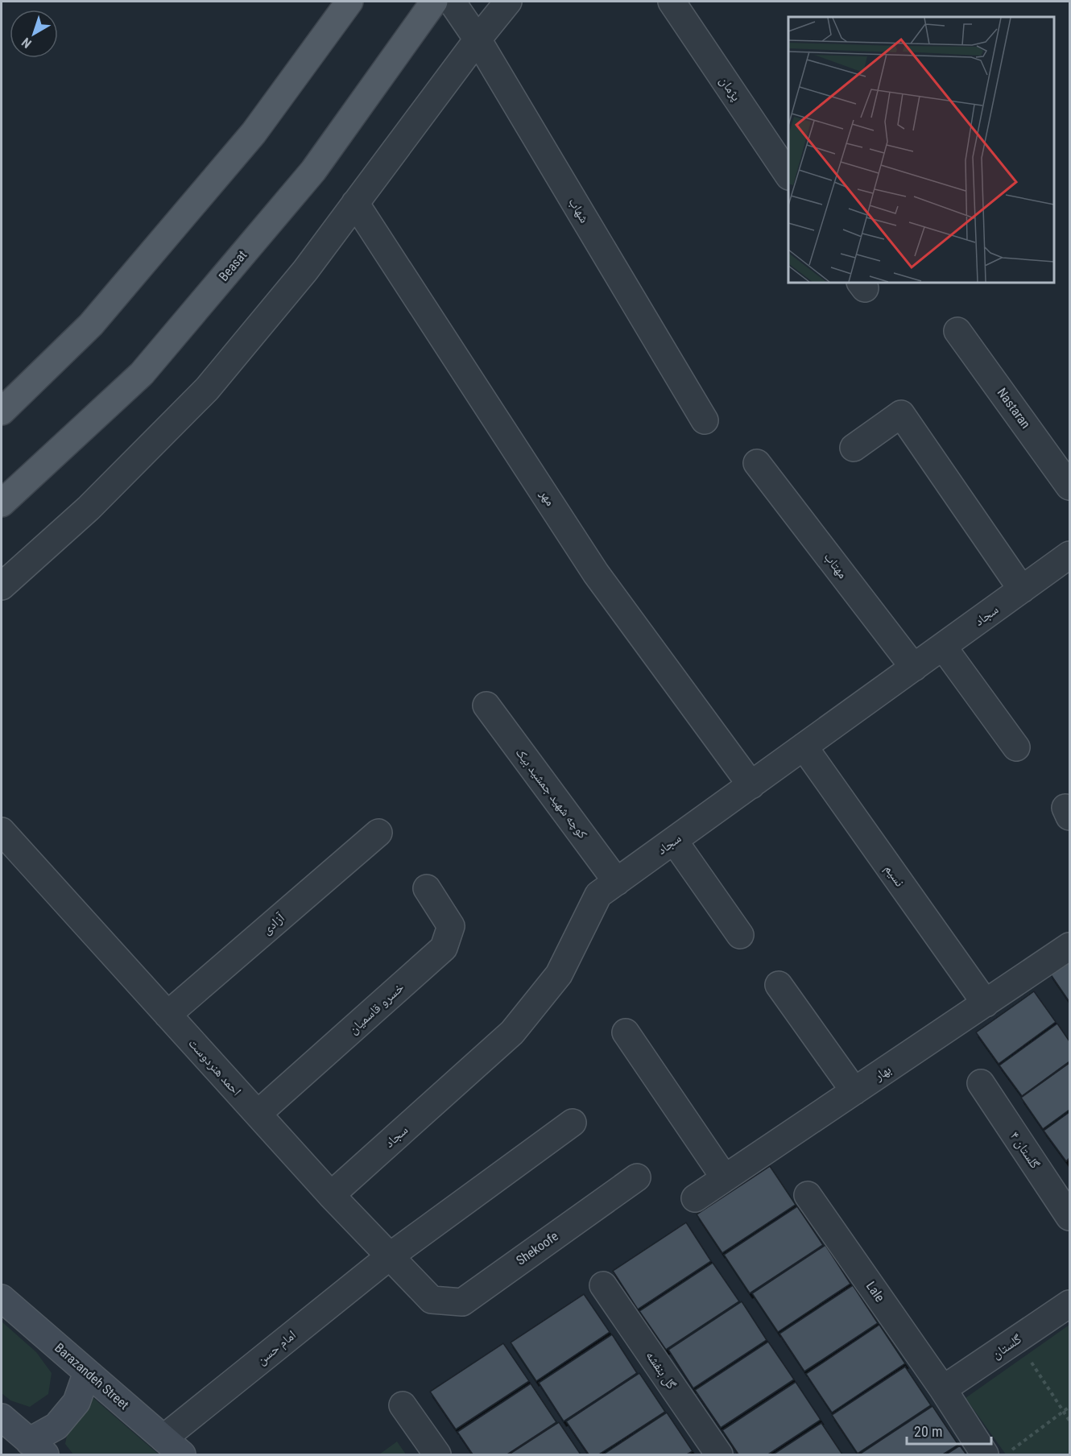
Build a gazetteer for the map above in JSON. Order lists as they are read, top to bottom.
{
  "streets": {
    "main road": ["Beasat", "Barazandeh Street"],
    "street": [
      "پژمان",
      "شهاب",
      "Nastaran",
      "مهر",
      "مهتاب",
      "سجاد",
      "کوچه شهید جمشید بیک",
      "نسیم",
      "آزادی",
      "خسرو قاسمیان",
      "احمد هنردوست",
      "بهار",
      "گلستان ۴",
      "Shekoofe",
      "Lale",
      "گلستان",
      "امام حسن",
      "گل بنفشه"
    ]
  },
  "crossings": [
    ["مهر", "سجاد"],
    ["مهتاب", "سجاد"],
    ["سجاد", "کوچه شهید جمشید بیک"],
    ["سجاد", "نسیم"],
    ["سجاد", "احمد هنردوست"],
    ["نسیم", "بهار"],
    ["آزادی", "احمد هنردوست"],
    ["خسرو قاسمیان", "احمد هنردوست"],
    ["احمد هنردوست", "Shekoofe"],
    ["احمد هنردوست", "امام حسن"],
    ["Lale", "گلستان"],
    ["امام حسن", "Barazandeh Street"]
  ],
  "scale_bar": "20 m",
  "north": "bottom left"
}
